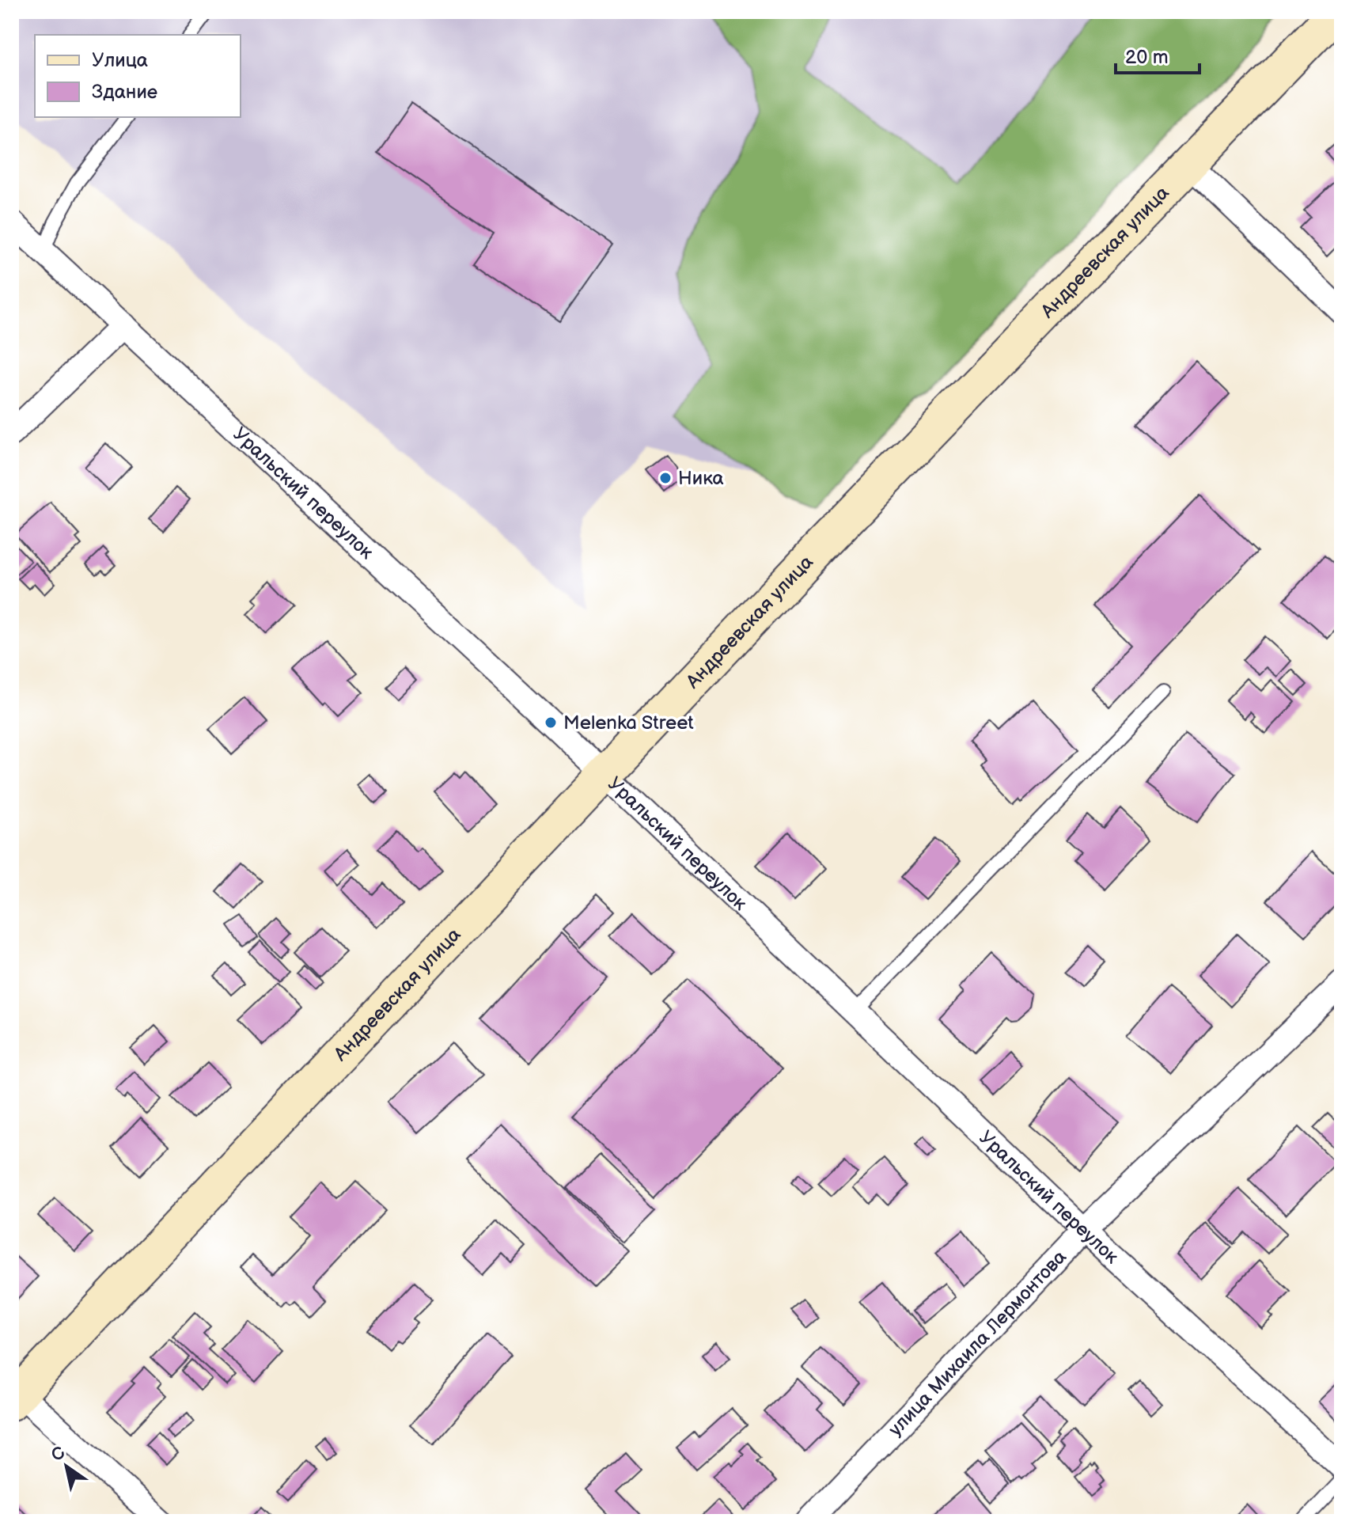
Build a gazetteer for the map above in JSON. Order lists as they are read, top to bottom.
{
  "streets": {
    "street": ["Андреевская улица", "Уральский переулок", "улица Михаила Лермонтова"]
  },
  "crossings": [
    ["Андреевская улица", "Уральский переулок"],
    ["Уральский переулок", "улица Михаила Лермонтова"]
  ],
  "places": ["Ника", "Melenka Street"],
  "legend": ["Улица", "Здание"],
  "scale_bar": "20 m",
  "north": "top left"
}
